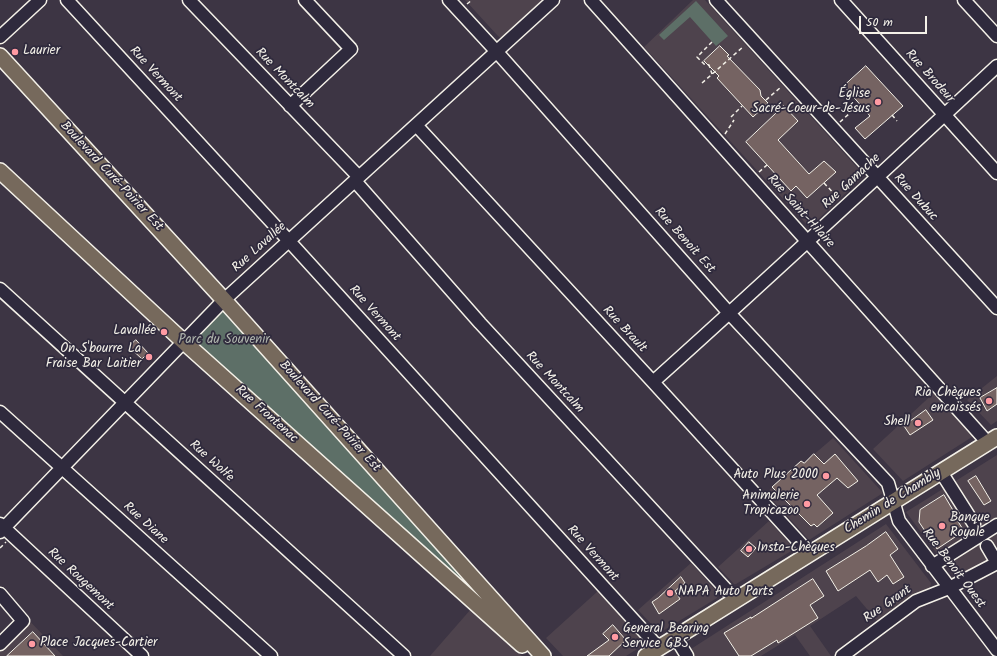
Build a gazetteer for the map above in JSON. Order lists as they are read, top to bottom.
{
  "streets": {
    "main road": ["Boulevard Curé-Poirier Est", "Rue Frontenac", "Chemin de Chambly"],
    "street": [
      "Rue Vermont",
      "Rue Brodeur",
      "Rue Montcalm",
      "Rue Gamache",
      "Rue Dubuc",
      "Rue Saint-Hilaire",
      "Rue Benoit Est",
      "Rue Lavallée",
      "Rue Brault",
      "Rue Wolfe",
      "Rue Diane",
      "Rue Benoit Ouest",
      "Rue Rougemont",
      "Rue Grant"
    ]
  },
  "crossings": [
    ["Rue Vermont", "Rue Lavallée"],
    ["Rue Vermont", "Chemin de Chambly"],
    ["Rue Brodeur", "Rue Gamache"],
    ["Rue Montcalm", "Rue Lavallée"],
    ["Rue Montcalm", "Chemin de Chambly"],
    ["Boulevard Curé-Poirier Est", "Rue Lavallée"],
    ["Rue Gamache", "Rue Dubuc"],
    ["Rue Gamache", "Rue Saint-Hilaire"],
    ["Rue Gamache", "Rue Benoit Est"],
    ["Rue Gamache", "Rue Brault"],
    ["Rue Saint-Hilaire", "Chemin de Chambly"],
    ["Rue Benoit Est", "Rue Lavallée"],
    ["Rue Benoit Est", "Chemin de Chambly"],
    ["Rue Benoit Est", "Rue Benoit Ouest"],
    ["Rue Lavallée", "Rue Brault"],
    ["Rue Lavallée", "Rue Frontenac"],
    ["Rue Lavallée", "Rue Wolfe"],
    ["Rue Lavallée", "Rue Diane"],
    ["Rue Lavallée", "Rue Rougemont"],
    ["Rue Brault", "Chemin de Chambly"],
    ["Chemin de Chambly", "Rue Benoit Ouest"],
    ["Rue Benoit Ouest", "Rue Grant"]
  ],
  "parks": ["Parc du Souvenir"],
  "places": [
    "Laurier",
    "Église Sacré-Coeur-de-Jésus",
    "Lavallée",
    "On S'bourre La Fraise Bar Laitier",
    "Ria Chèques encaissés",
    "Shell",
    "Auto Plus 2000",
    "Animalerie Tropicazoo",
    "Banque Royale",
    "Insta-Chèques",
    "NAPA Auto Parts",
    "General Bearing Service GBS",
    "Place Jacques-Cartier"
  ],
  "scale_bar": "50 m"
}
